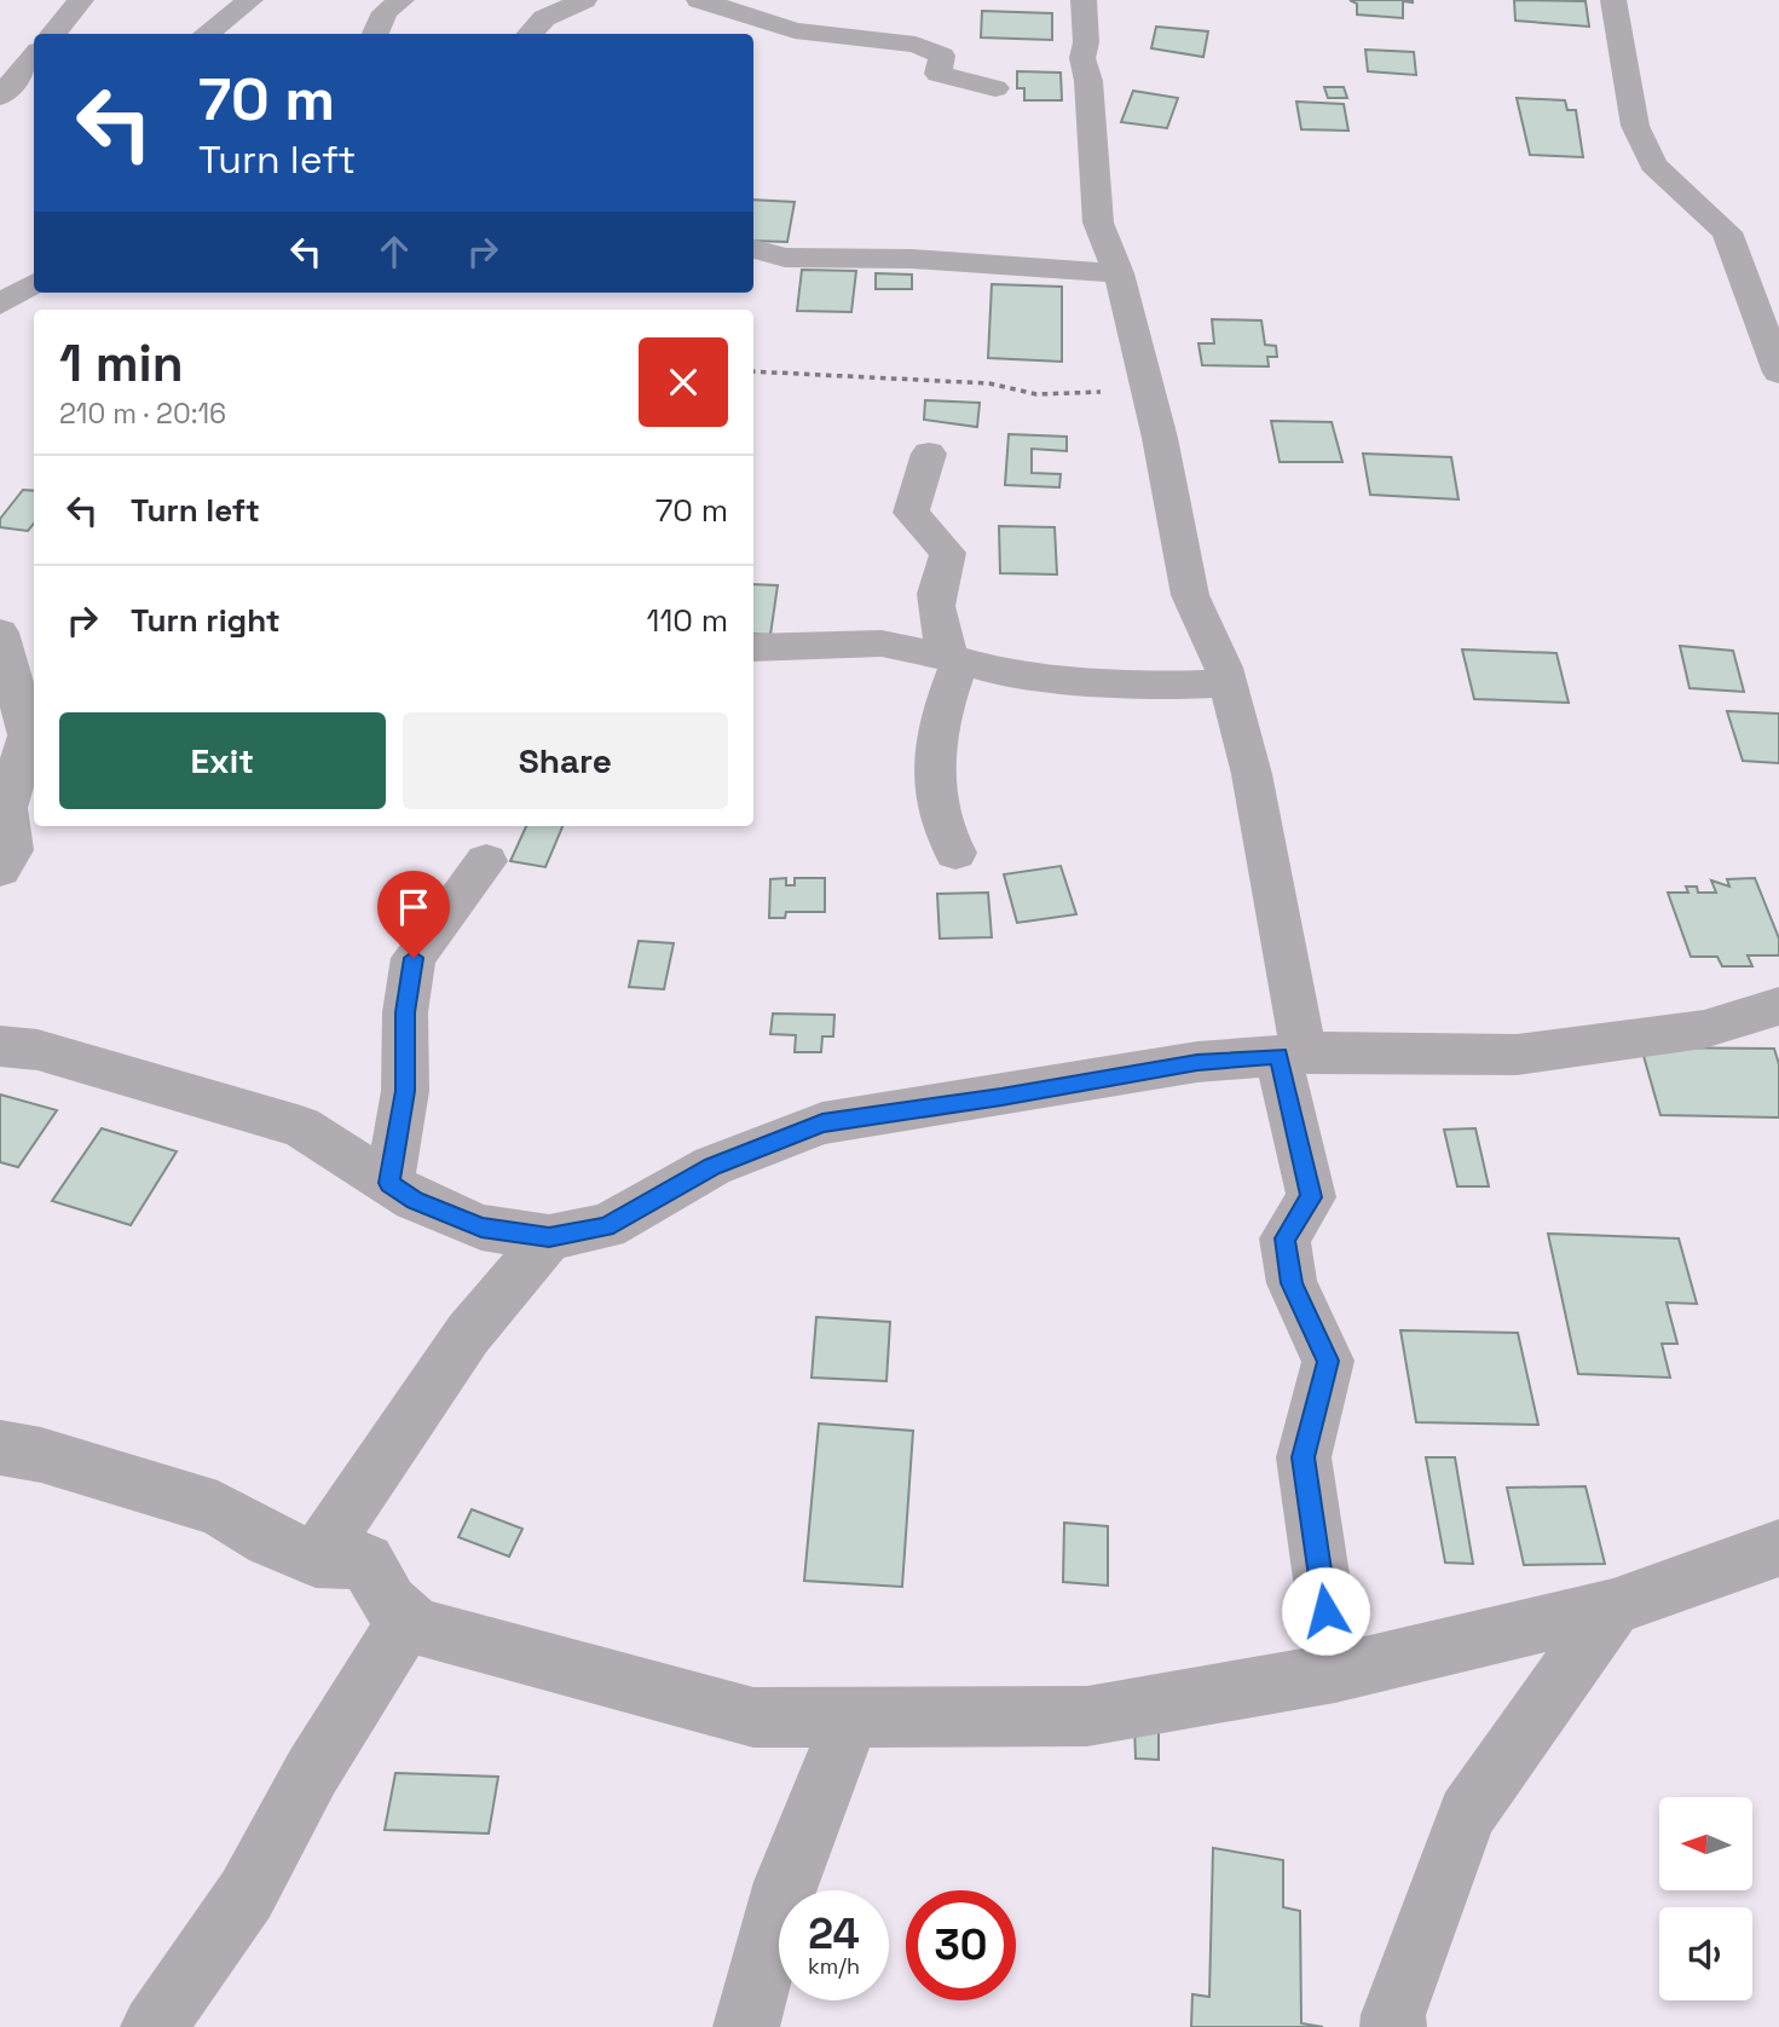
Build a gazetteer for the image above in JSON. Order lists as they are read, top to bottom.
{
  "north": "left",
  "page": {
    "turn": ["70 m", "Turn left"],
    "heading": ["1 min", "210 m · 20:16"],
    "list": [
      {
        "name": "Turn left",
        "value": "70 m"
      },
      {
        "name": "Turn right",
        "value": "110 m"
      }
    ],
    "buttons": ["Exit", "Share"],
    "speed": "24 km/h",
    "limit": "30"
  }
}
